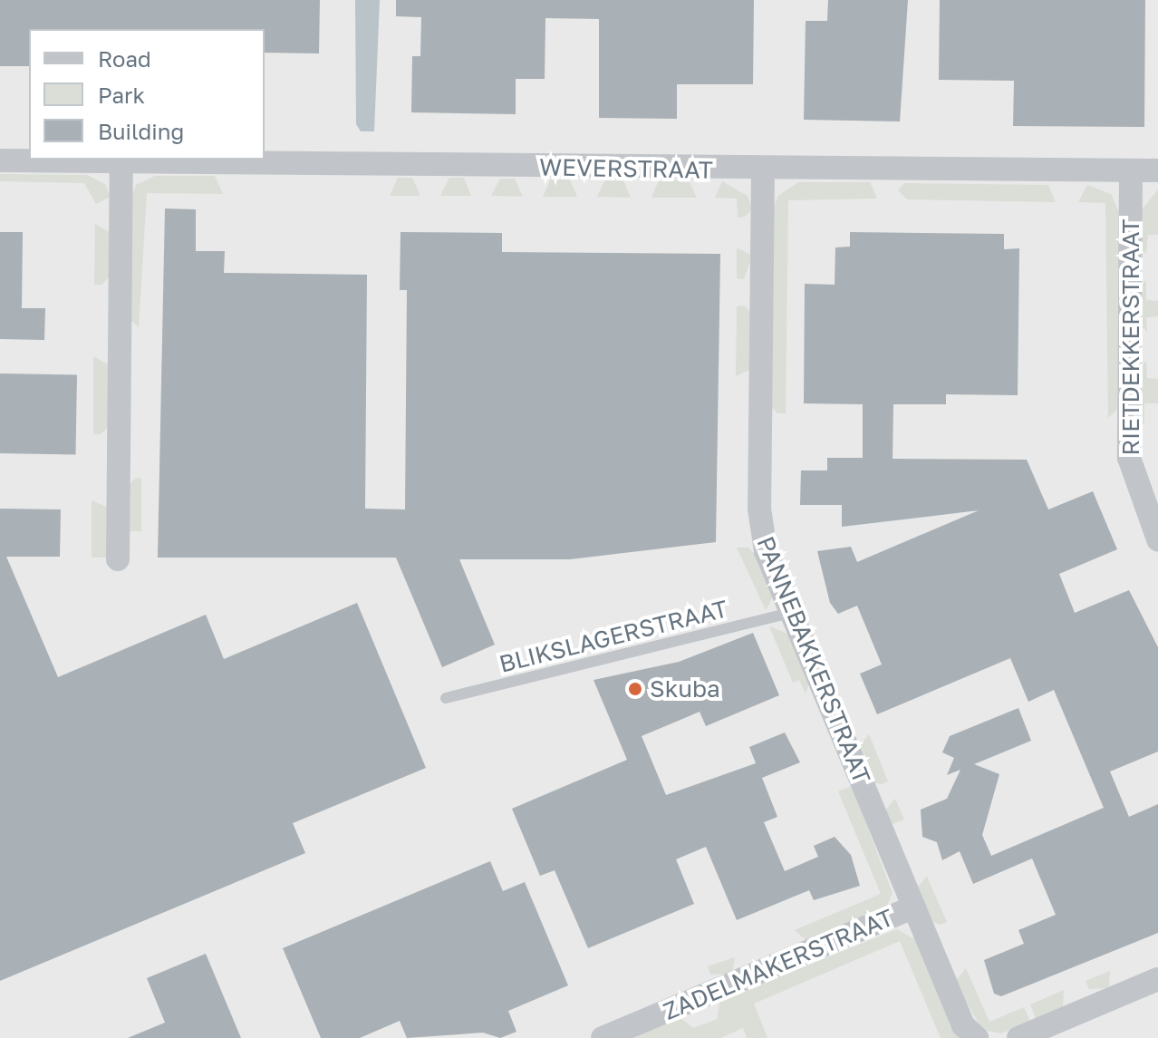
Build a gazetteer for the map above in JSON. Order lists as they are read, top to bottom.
{
  "streets": {
    "street": [
      "WEVERSTRAAT",
      "RIETDEKKERSTRAAT",
      "PANNEBAKKERSTRAAT",
      "ZADELMAKERSTRAAT"
    ],
    "lane": ["BLIKSLAGERSTRAAT"]
  },
  "crossings": [
    ["WEVERSTRAAT", "RIETDEKKERSTRAAT"],
    ["WEVERSTRAAT", "PANNEBAKKERSTRAAT"],
    ["BLIKSLAGERSTRAAT", "PANNEBAKKERSTRAAT"],
    ["PANNEBAKKERSTRAAT", "ZADELMAKERSTRAAT"]
  ],
  "places": ["Skuba"],
  "legend": ["Road", "Park", "Building"]
}
